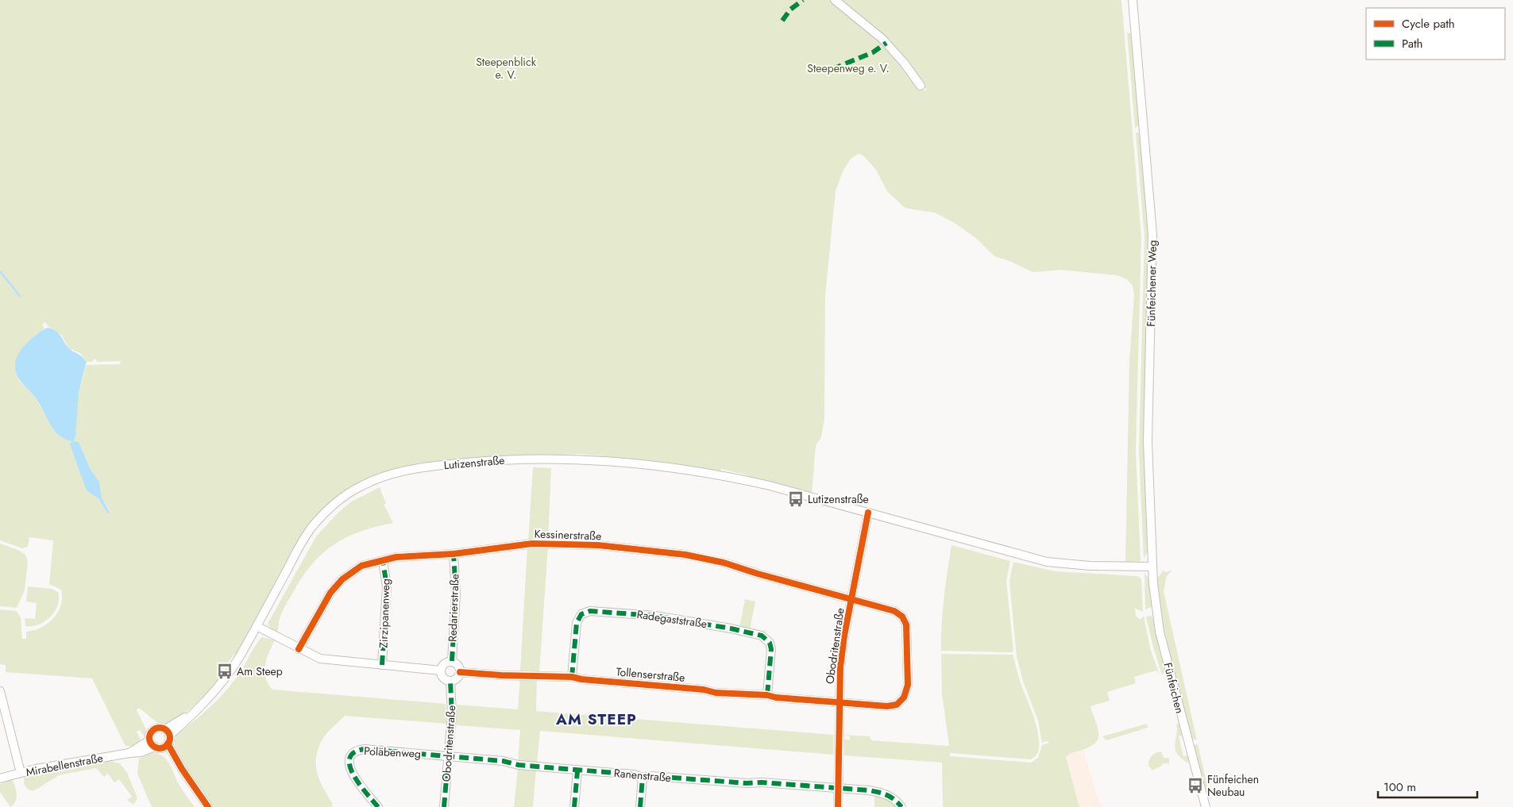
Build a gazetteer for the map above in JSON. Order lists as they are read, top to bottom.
{
  "streets": {
    "street": [
      "Fünfeichener Weg",
      "Lutizenstraße",
      "Kessinerstraße",
      "Redarierstraße",
      "Zirzipanenweg",
      "Radegaststraße",
      "Obodritenstraße",
      "Tollenserstraße",
      "Fünfeichen",
      "Polabenweg",
      "Mirabellenstraße",
      "Ranenstraße"
    ]
  },
  "crossings": [
    ["Fünfeichener Weg", "Lutizenstraße"],
    ["Fünfeichener Weg", "Fünfeichen"],
    ["Lutizenstraße", "Obodritenstraße"],
    ["Lutizenstraße", "Fünfeichen"],
    ["Lutizenstraße", "Mirabellenstraße"],
    ["Kessinerstraße", "Redarierstraße"],
    ["Kessinerstraße", "Zirzipanenweg"],
    ["Kessinerstraße", "Obodritenstraße"],
    ["Kessinerstraße", "Tollenserstraße"],
    ["Redarierstraße", "Obodritenstraße"],
    ["Redarierstraße", "Tollenserstraße"],
    ["Radegaststraße", "Tollenserstraße"],
    ["Obodritenstraße", "Tollenserstraße"],
    ["Obodritenstraße", "Polabenweg"],
    ["Obodritenstraße", "Ranenstraße"],
    ["Polabenweg", "Ranenstraße"]
  ],
  "districts": ["AM STEEP"],
  "parks": ["Steepenblick e. V.", "Steepenweg e. V."],
  "places": {
    "bus stop": ["Lutizenstraße", "Am Steep", "Fünfeichen Neubau"]
  },
  "legend": ["Cycle path", "Path"],
  "scale_bar": "100 m"
}
